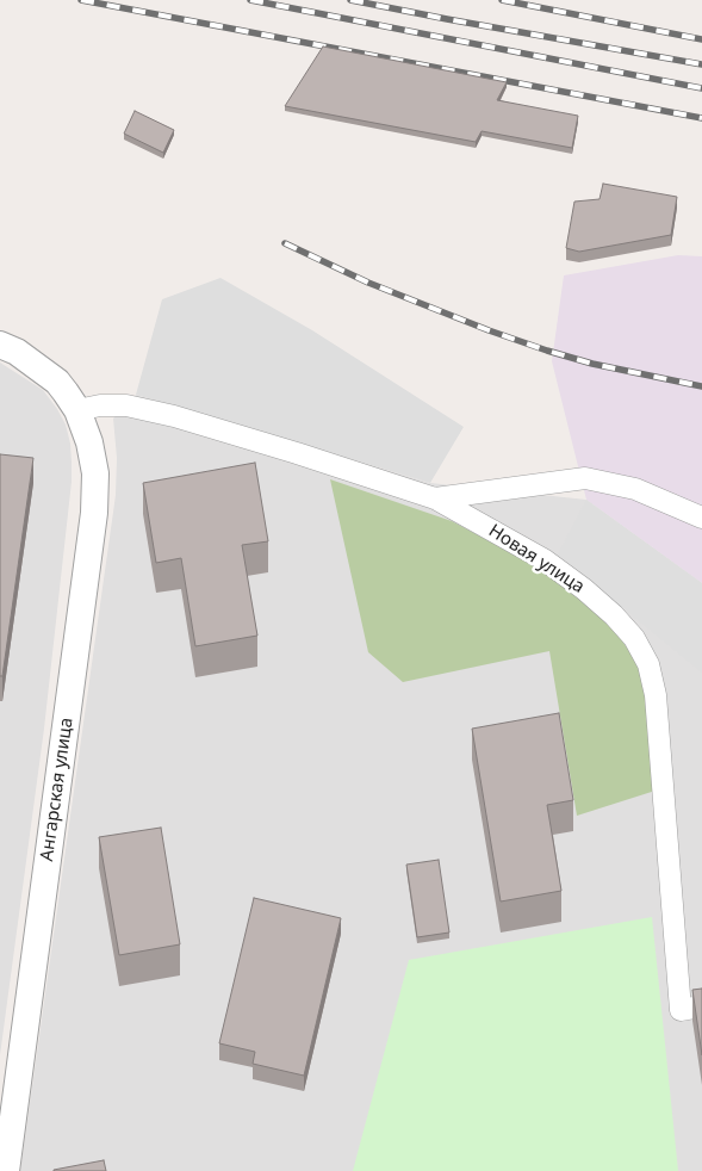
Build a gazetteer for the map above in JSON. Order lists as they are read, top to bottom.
{
  "streets": {
    "street": ["Новая улица", "Ангарская улица"]
  },
  "crossings": [
    ["Новая улица", "Ангарская улица"]
  ]
}
